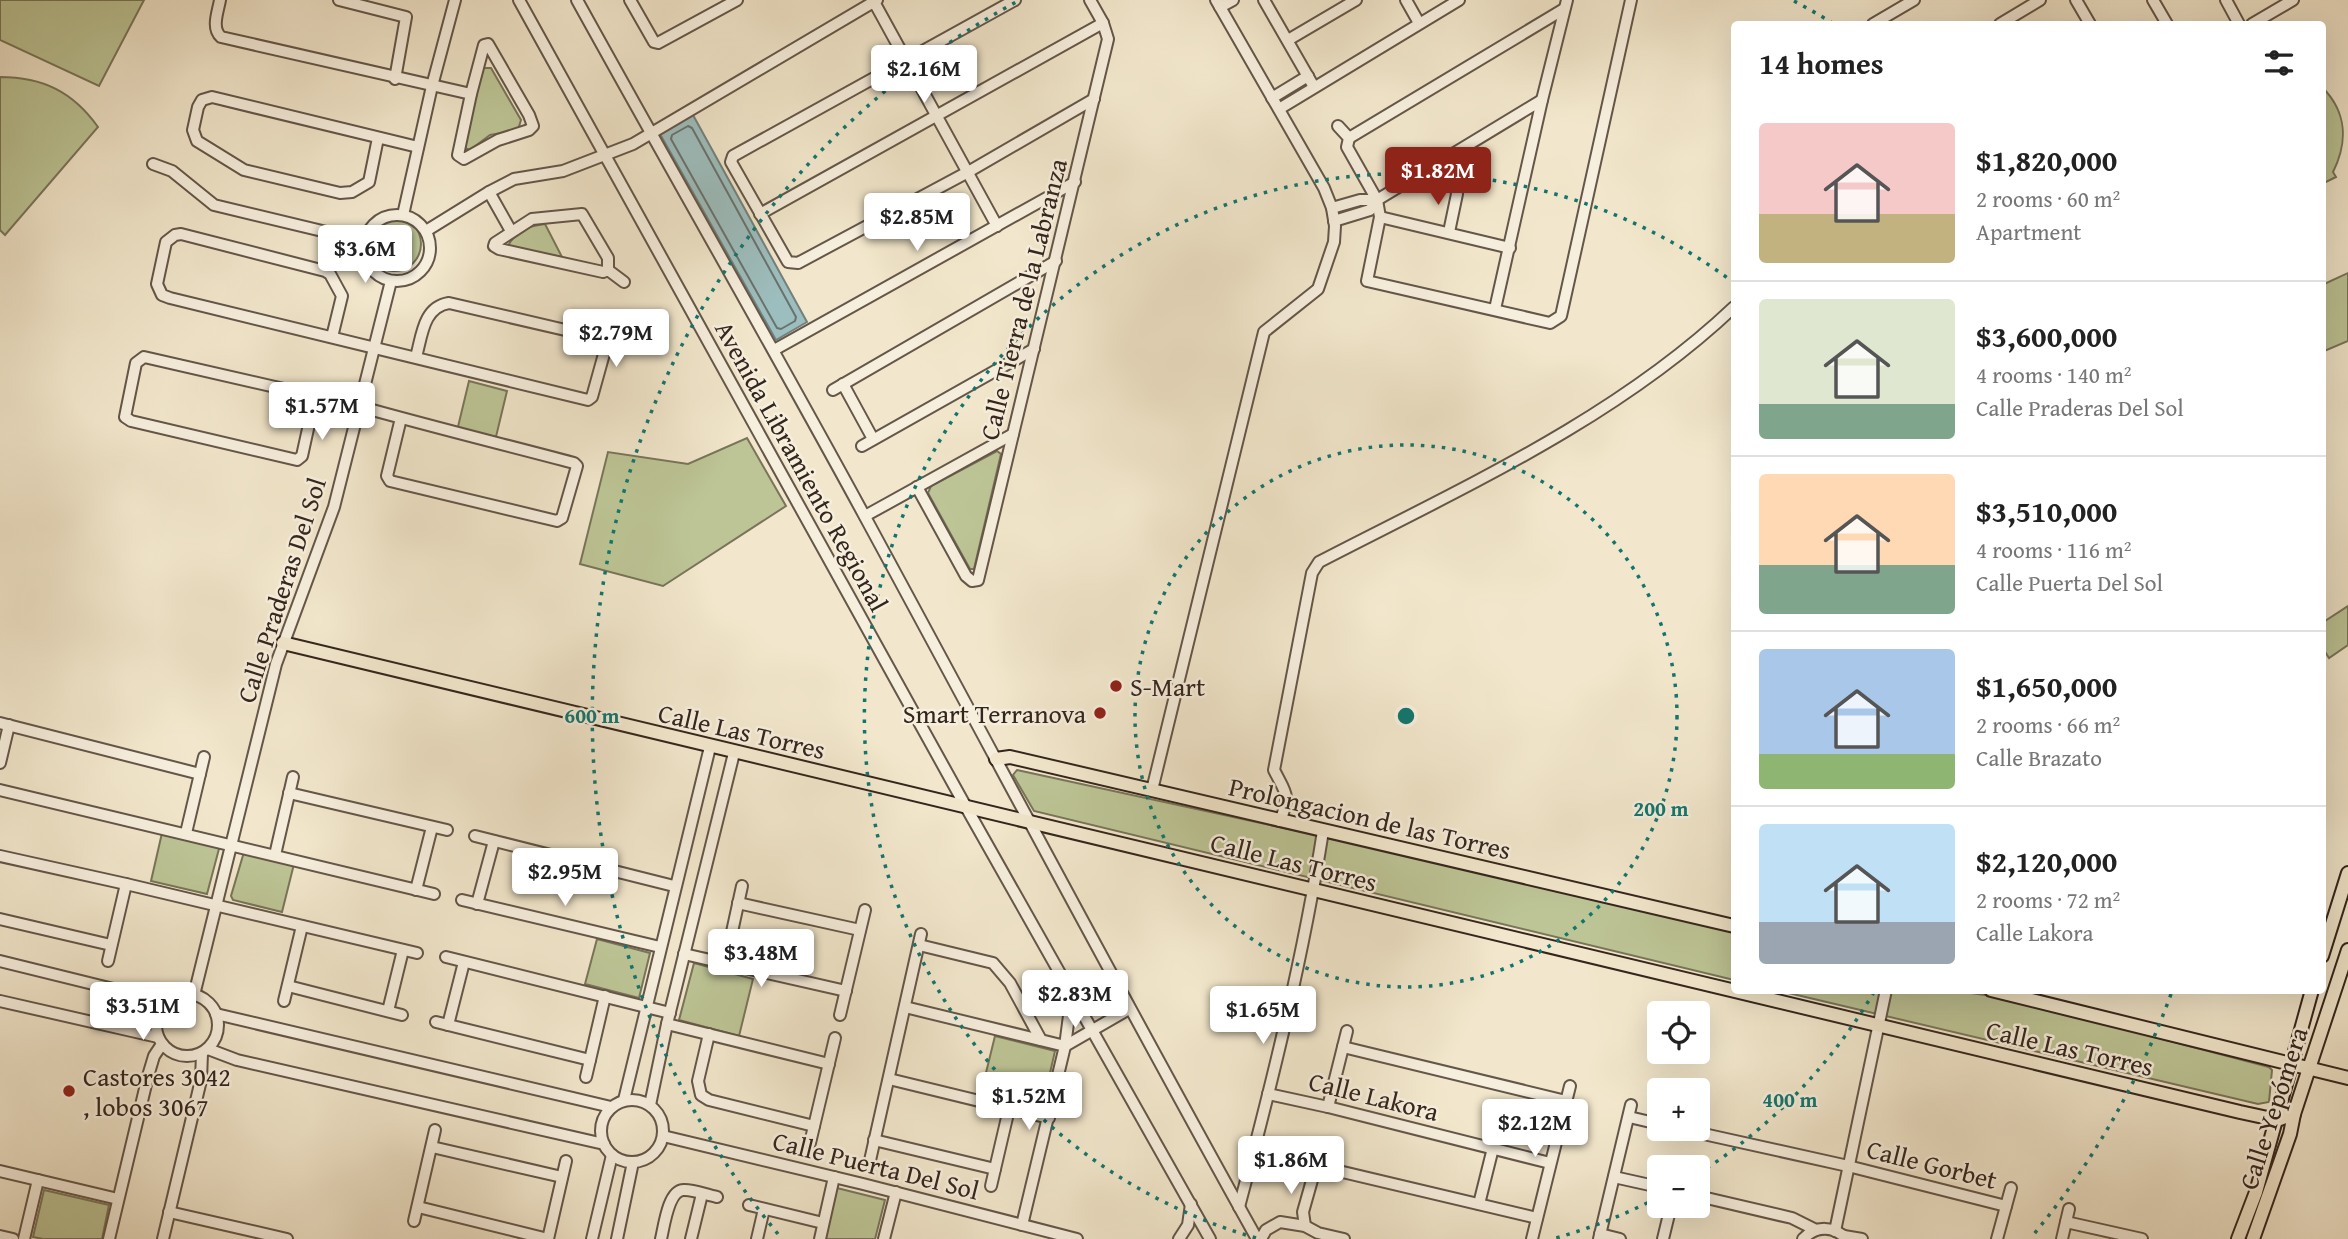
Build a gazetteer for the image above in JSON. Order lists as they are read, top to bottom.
{
  "streets": {
    "main road": ["Calle Las Torres", "Prolongacion de las Torres", "Calle Yepómera"],
    "street": [
      "Calle Tierra de la Labranza",
      "Avenida Libramiento Regional",
      "Calle Praderas Del Sol",
      "Calle Lakora",
      "Calle Gorbet",
      "Calle Puerta Del Sol"
    ]
  },
  "crossings": [
    ["Avenida Libramiento Regional", "Calle Las Torres"],
    ["Avenida Libramiento Regional", "Prolongacion de las Torres"],
    ["Calle Praderas Del Sol", "Calle Las Torres"],
    ["Calle Las Torres", "Calle Yepómera"]
  ],
  "places": ["S-Mart", "Smart Terranova", "Castores 3042 , lobos 3067"],
  "page": {
    "heading": "14 homes",
    "price": [
      "$2.16M",
      "$1.82M",
      "$2.85M",
      "$3.6M",
      "$2.79M",
      "$1.57M",
      "$2.95M",
      "$3.48M",
      "$2.83M",
      "$3.51M",
      "$1.65M",
      "$1.52M",
      "$2.12M",
      "$1.86M"
    ],
    "list": [
      {
        "name": "$1,820,000",
        "note": "2 rooms · 60 m² · Apartment"
      },
      {
        "name": "$3,600,000",
        "note": "4 rooms · 140 m² · Calle Praderas Del Sol"
      },
      {
        "name": "$3,510,000",
        "note": "4 rooms · 116 m² · Calle Puerta Del Sol"
      },
      {
        "name": "$1,650,000",
        "note": "2 rooms · 66 m² · Calle Brazato"
      },
      {
        "name": "$2,120,000",
        "note": "2 rooms · 72 m² · Calle Lakora"
      }
    ],
    "map_buttons": ["+", "−"]
  },
  "rings": ["600 m", "200 m", "400 m"]
}
